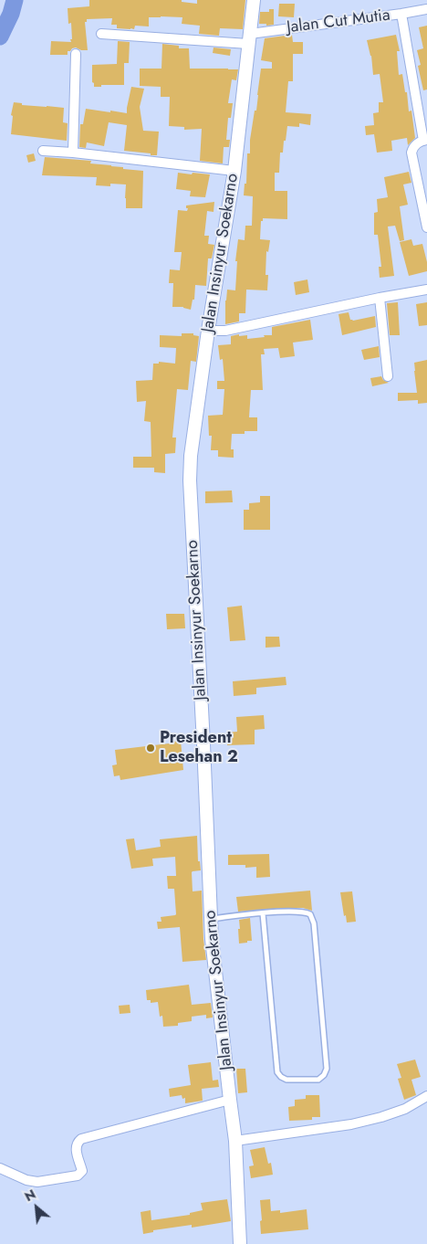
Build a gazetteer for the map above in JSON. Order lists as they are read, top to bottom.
{
  "streets": {
    "main road": ["Jalan Insinyur Soekarno"],
    "street": ["Jalan Cut Mutia"]
  },
  "crossings": [
    ["Jalan Cut Mutia", "Jalan Insinyur Soekarno"]
  ],
  "places": ["President Lesehan 2"],
  "north": "top left"
}
